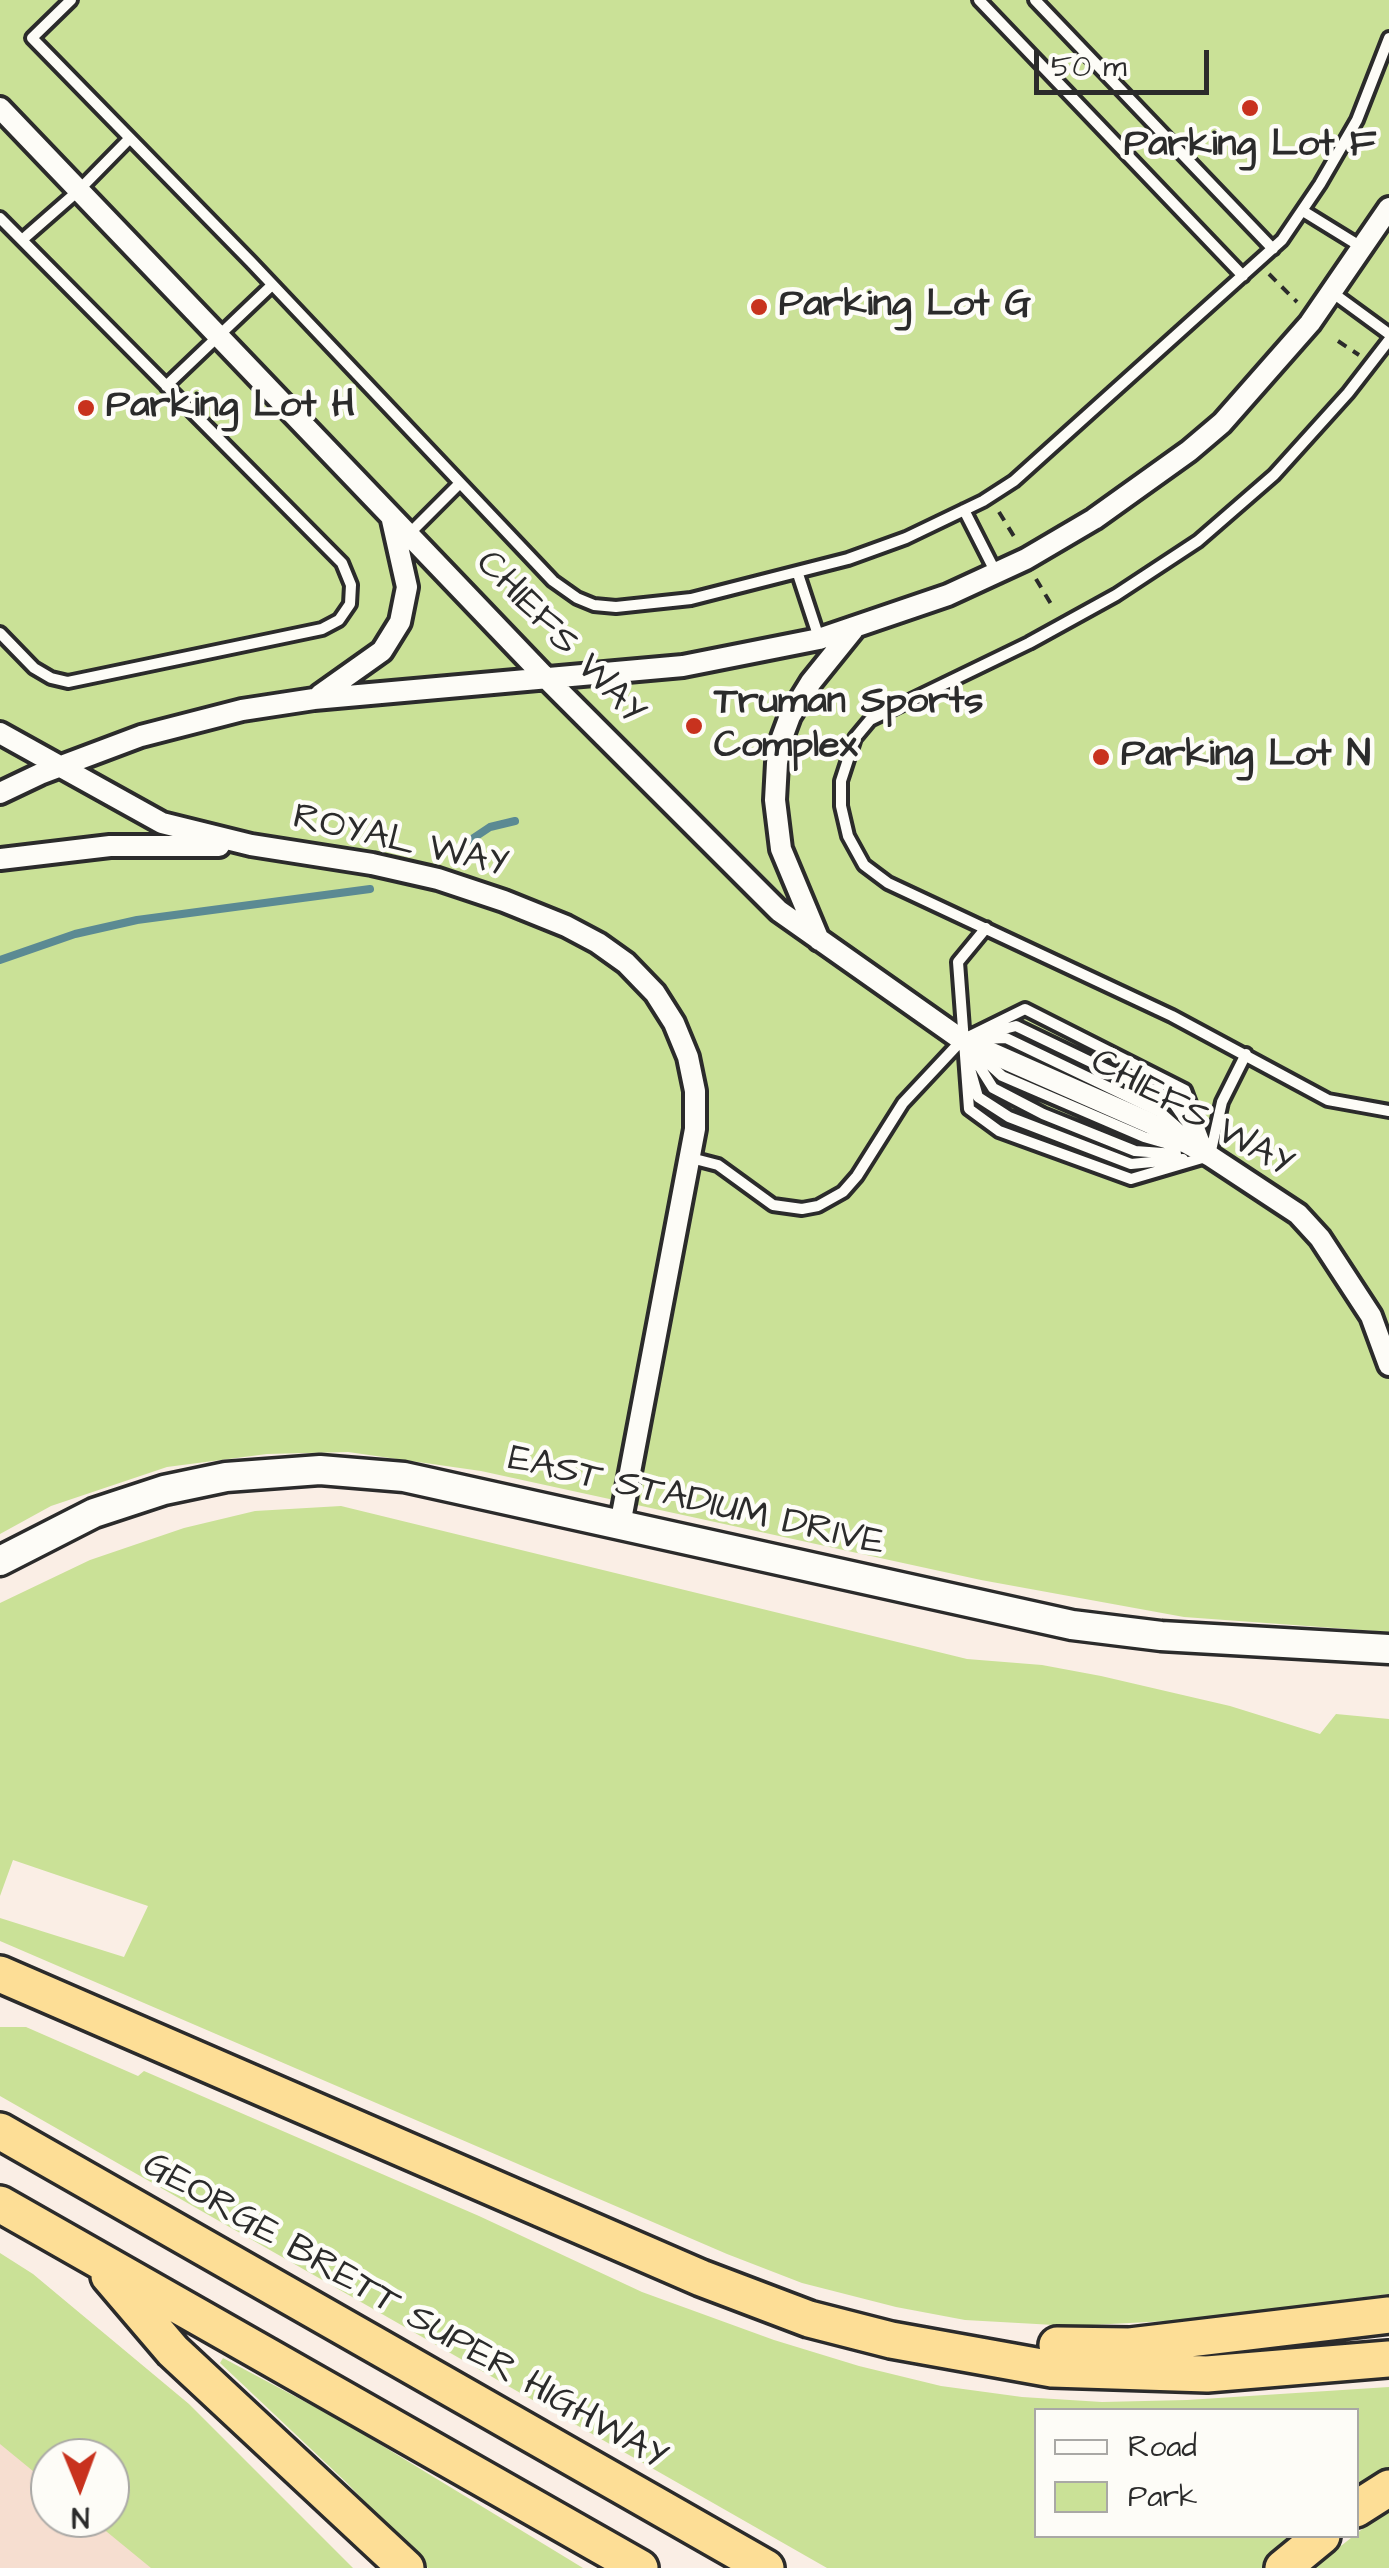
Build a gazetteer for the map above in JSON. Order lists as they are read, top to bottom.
{
  "streets": {
    "highway": ["GEORGE BRETT SUPER HIGHWAY"],
    "main road": ["EAST STADIUM DRIVE"],
    "street": ["CHIEFS WAY", "ROYAL WAY"]
  },
  "crossings": [
    ["ROYAL WAY", "EAST STADIUM DRIVE"]
  ],
  "places": [
    "Parking Lot F",
    "Parking Lot G",
    "Parking Lot H",
    "Truman Sports Complex",
    "Parking Lot N"
  ],
  "legend": ["Road", "Park"],
  "scale_bar": "50 m",
  "north": "bottom"
}
